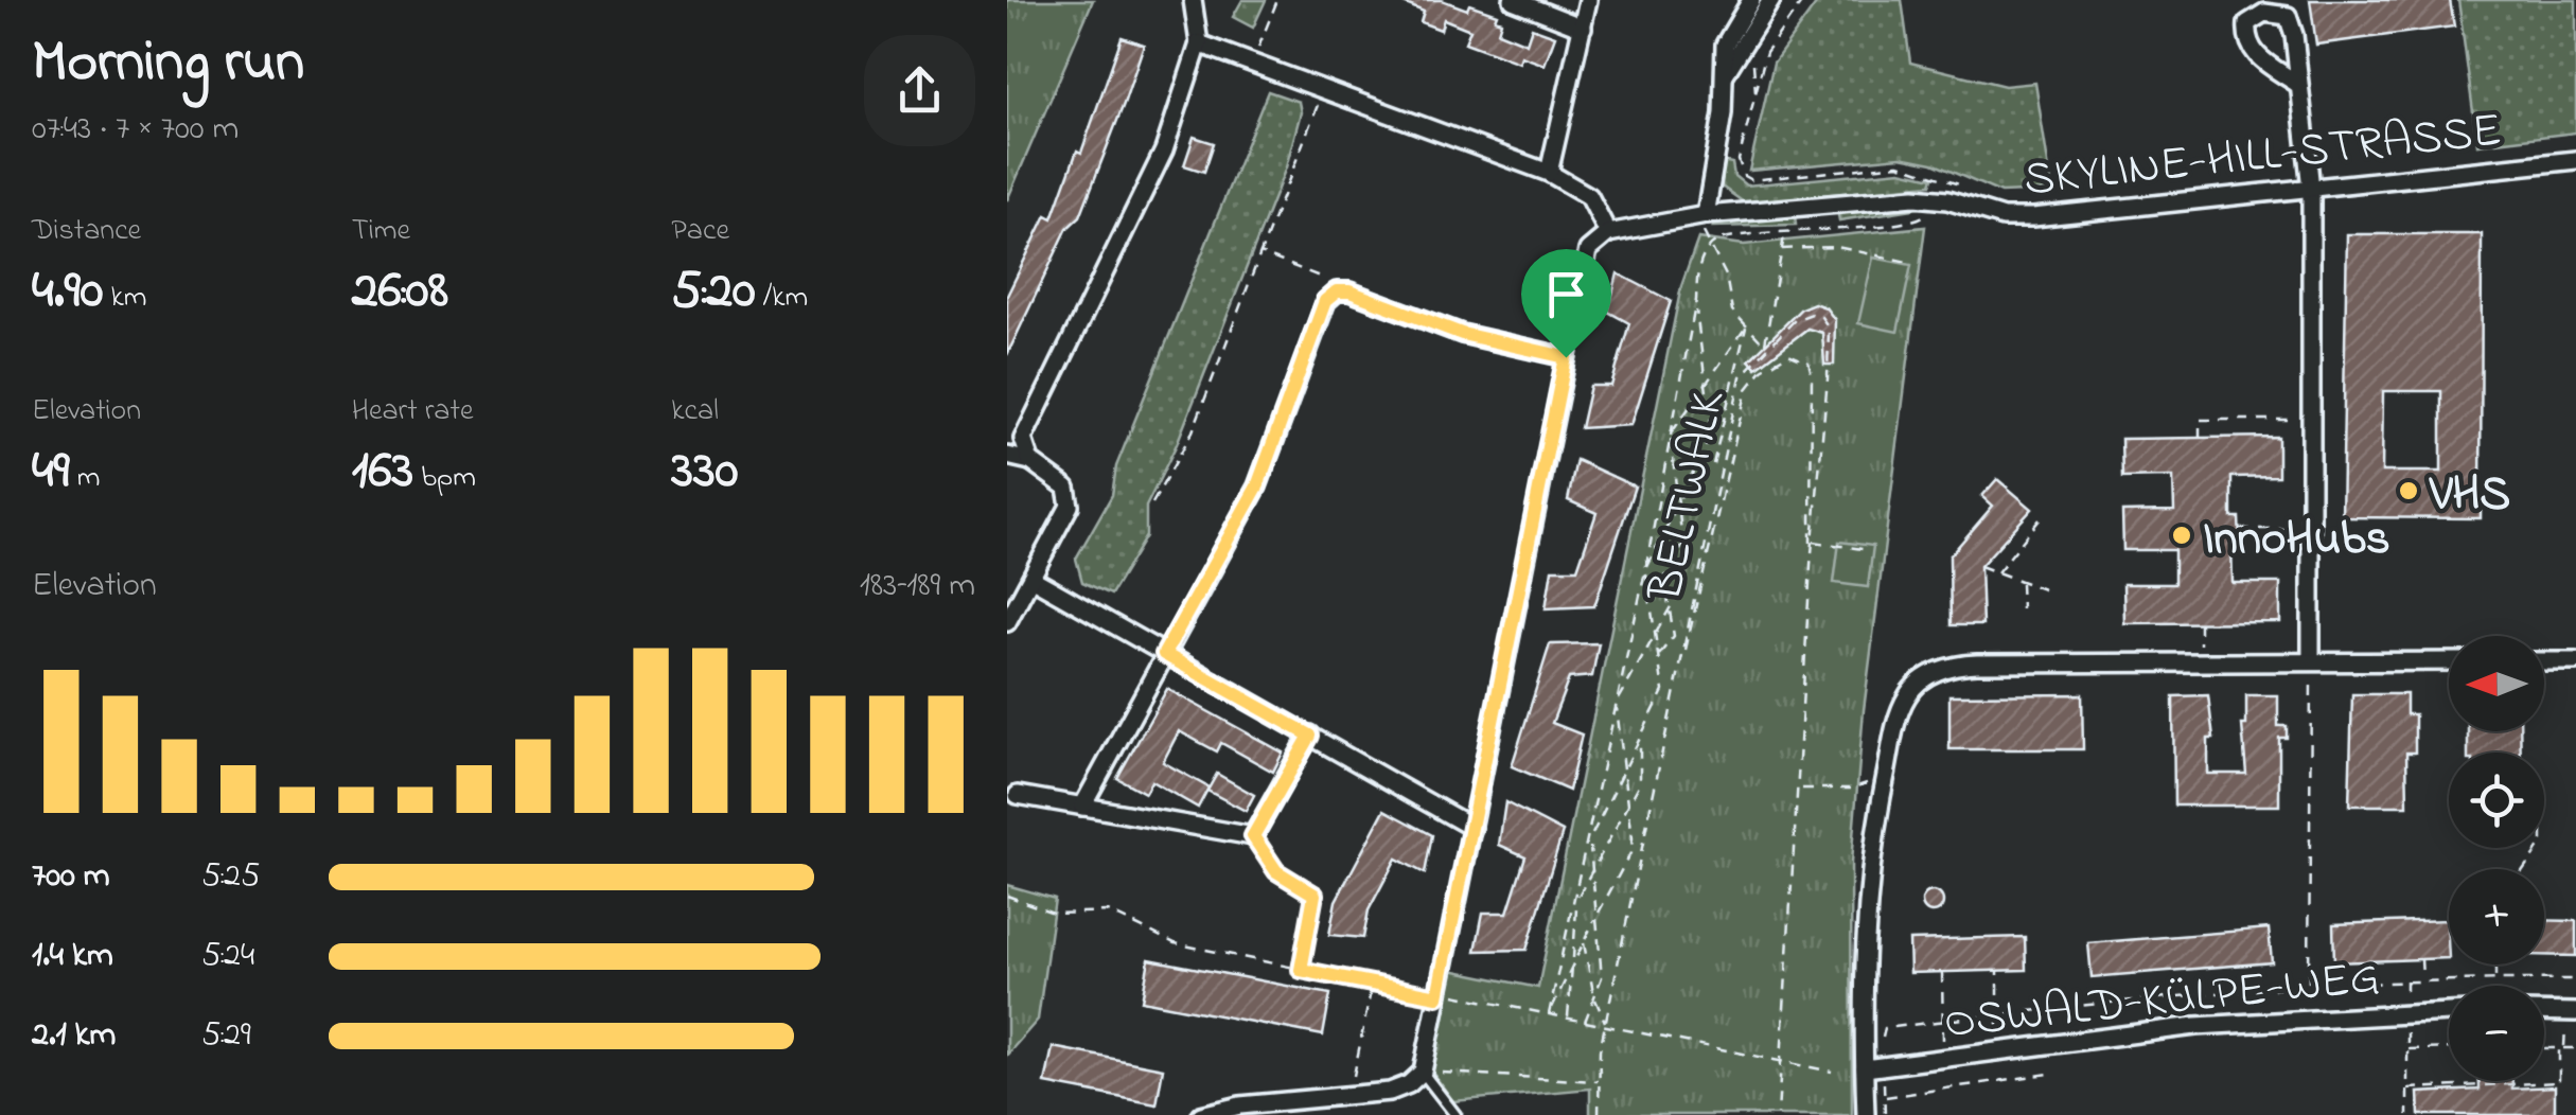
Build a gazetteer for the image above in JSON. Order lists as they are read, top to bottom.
{
  "streets": {
    "street": ["SKYLINE-HILL-STRASSE", "OSWALD-KÜLPE-WEG"],
    "path": ["BELTWALK"]
  },
  "places": ["VHS", "InnoHubs"],
  "north": "left",
  "page": {
    "heading": ["Morning run", "07:43 · 7 × 700 m"],
    "stats": [
      ["Distance", "4.90 km"],
      ["Time", "26:08"],
      ["Pace", "5:20 /km"],
      ["Elevation", "49 m"],
      ["Heart rate", "163 bpm"],
      ["kcal", "330"]
    ],
    "chart": ["Elevation", "183–189 m"],
    "map_buttons": ["+", "−"],
    "list": [
      {
        "name": "700 m",
        "note": "5:25"
      },
      {
        "name": "1.4 km",
        "note": "5:24"
      },
      {
        "name": "2.1 km",
        "note": "5:29"
      }
    ]
  }
}
